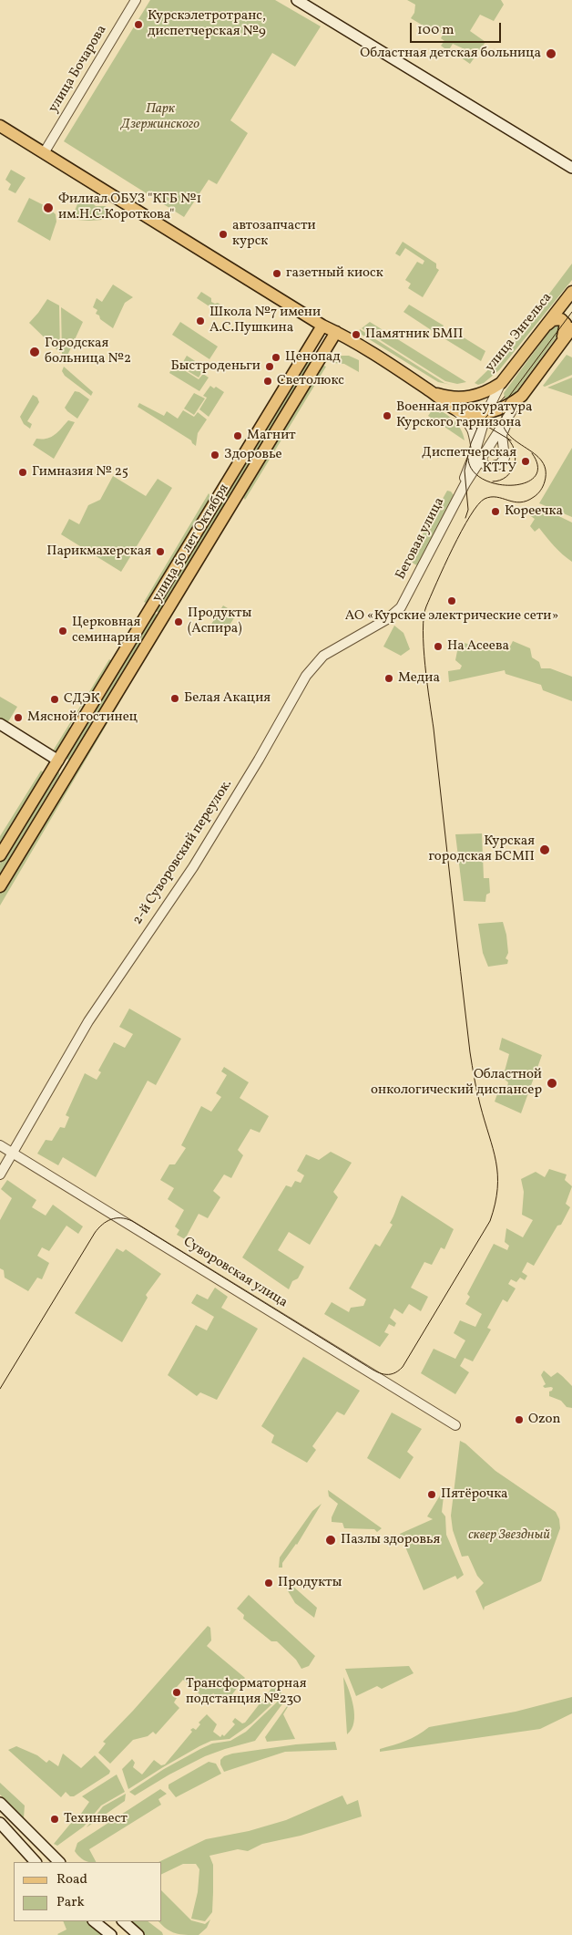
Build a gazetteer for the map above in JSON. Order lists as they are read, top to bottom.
{
  "streets": {
    "main road": ["улица Энгельса", "улица 50 лет Октября"],
    "street": [
      "улица Бочарова",
      "Беговая улица",
      "2-й Суворовский переулок.",
      "Суворовская улица"
    ]
  },
  "crossings": [
    ["Беговая улица", "2-й Суворовский переулок."],
    ["2-й Суворовский переулок.", "Суворовская улица"]
  ],
  "parks": ["Парк Дзержинского", "сквер Звездный"],
  "places": [
    "Курскэлетротранс, диспетчерская №9",
    "Областная детская больница",
    "Филиал ОБУЗ \"КГБ №1 им.Н.С.Короткова\"",
    "автозапчасти курск",
    "газетный киоск",
    "Школа №7 имени А.С.Пушкина",
    "Памятник БМП",
    "Городская больница №2",
    "Ценопад",
    "Быстроденьги",
    "Светолюкс",
    "Военная прокуратура Курского гарнизона",
    "Магнит",
    "Здоровье",
    "Диспетчерская КТТУ",
    "Гимназия № 25",
    "Кореечка",
    "Парикмахерская",
    "АО «Курские электрические сети»",
    "Продукты (Аспира)",
    "Церковная семинария",
    "На Асеева",
    "Медиа",
    "Белая Акация",
    "СДЭК",
    "Мясной гостинец",
    "Курская городская БСМП",
    "Областной онкологический диспансер",
    "Ozon",
    "Пятёрочка",
    "Пазлы здоровья",
    "Продукты",
    "Трансформаторная подстанция №230",
    "Техинвест"
  ],
  "legend": ["Road", "Park"],
  "scale_bar": "100 m"
}
